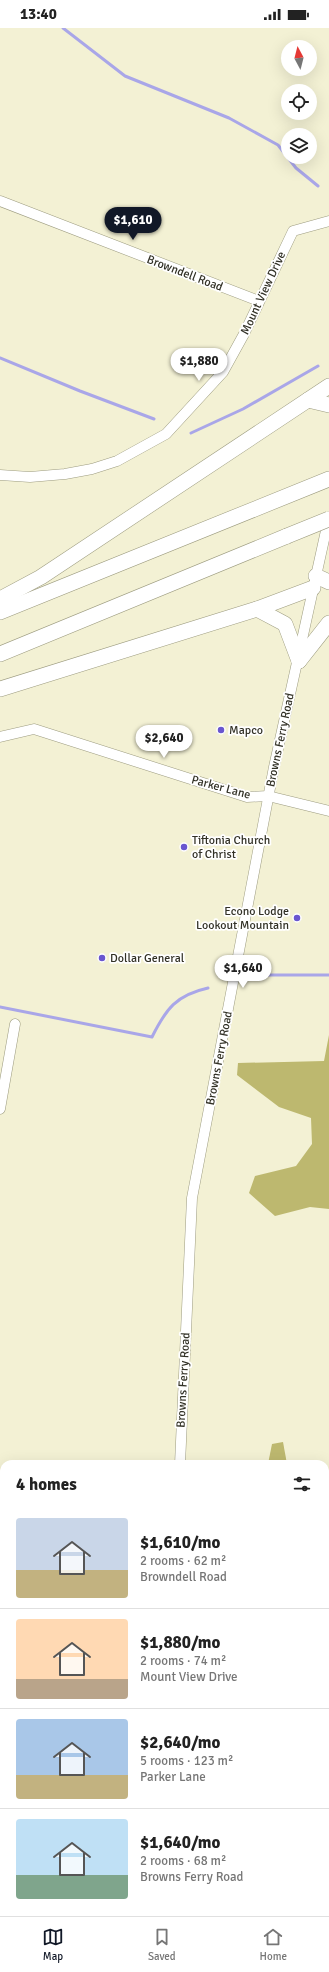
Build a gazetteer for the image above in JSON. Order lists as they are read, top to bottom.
{
  "streets": {
    "street": [
      "Browndell Road",
      "Mount View Drive",
      "Browns Ferry Road",
      "Parker Lane"
    ]
  },
  "crossings": [
    ["Browndell Road", "Mount View Drive"],
    ["Browns Ferry Road", "Parker Lane"]
  ],
  "places": [
    "Mapco",
    "Tiftonia Church of Christ",
    "Econo Lodge Lookout Mountain",
    "Dollar General"
  ],
  "north": "top",
  "page": {
    "status": "13:40",
    "price": [
      "$1,610",
      "$1,880",
      "$2,640",
      "$1,640"
    ],
    "heading": "4 homes",
    "list": [
      {
        "name": "$1,610/mo",
        "note": "2 rooms · 62 m² · Browndell Road"
      },
      {
        "name": "$1,880/mo",
        "note": "2 rooms · 74 m² · Mount View Drive"
      },
      {
        "name": "$2,640/mo",
        "note": "5 rooms · 123 m² · Parker Lane"
      },
      {
        "name": "$1,640/mo",
        "note": "2 rooms · 68 m² · Browns Ferry Road"
      }
    ],
    "tabs": ["Map", "Saved", "Home"]
  }
}
